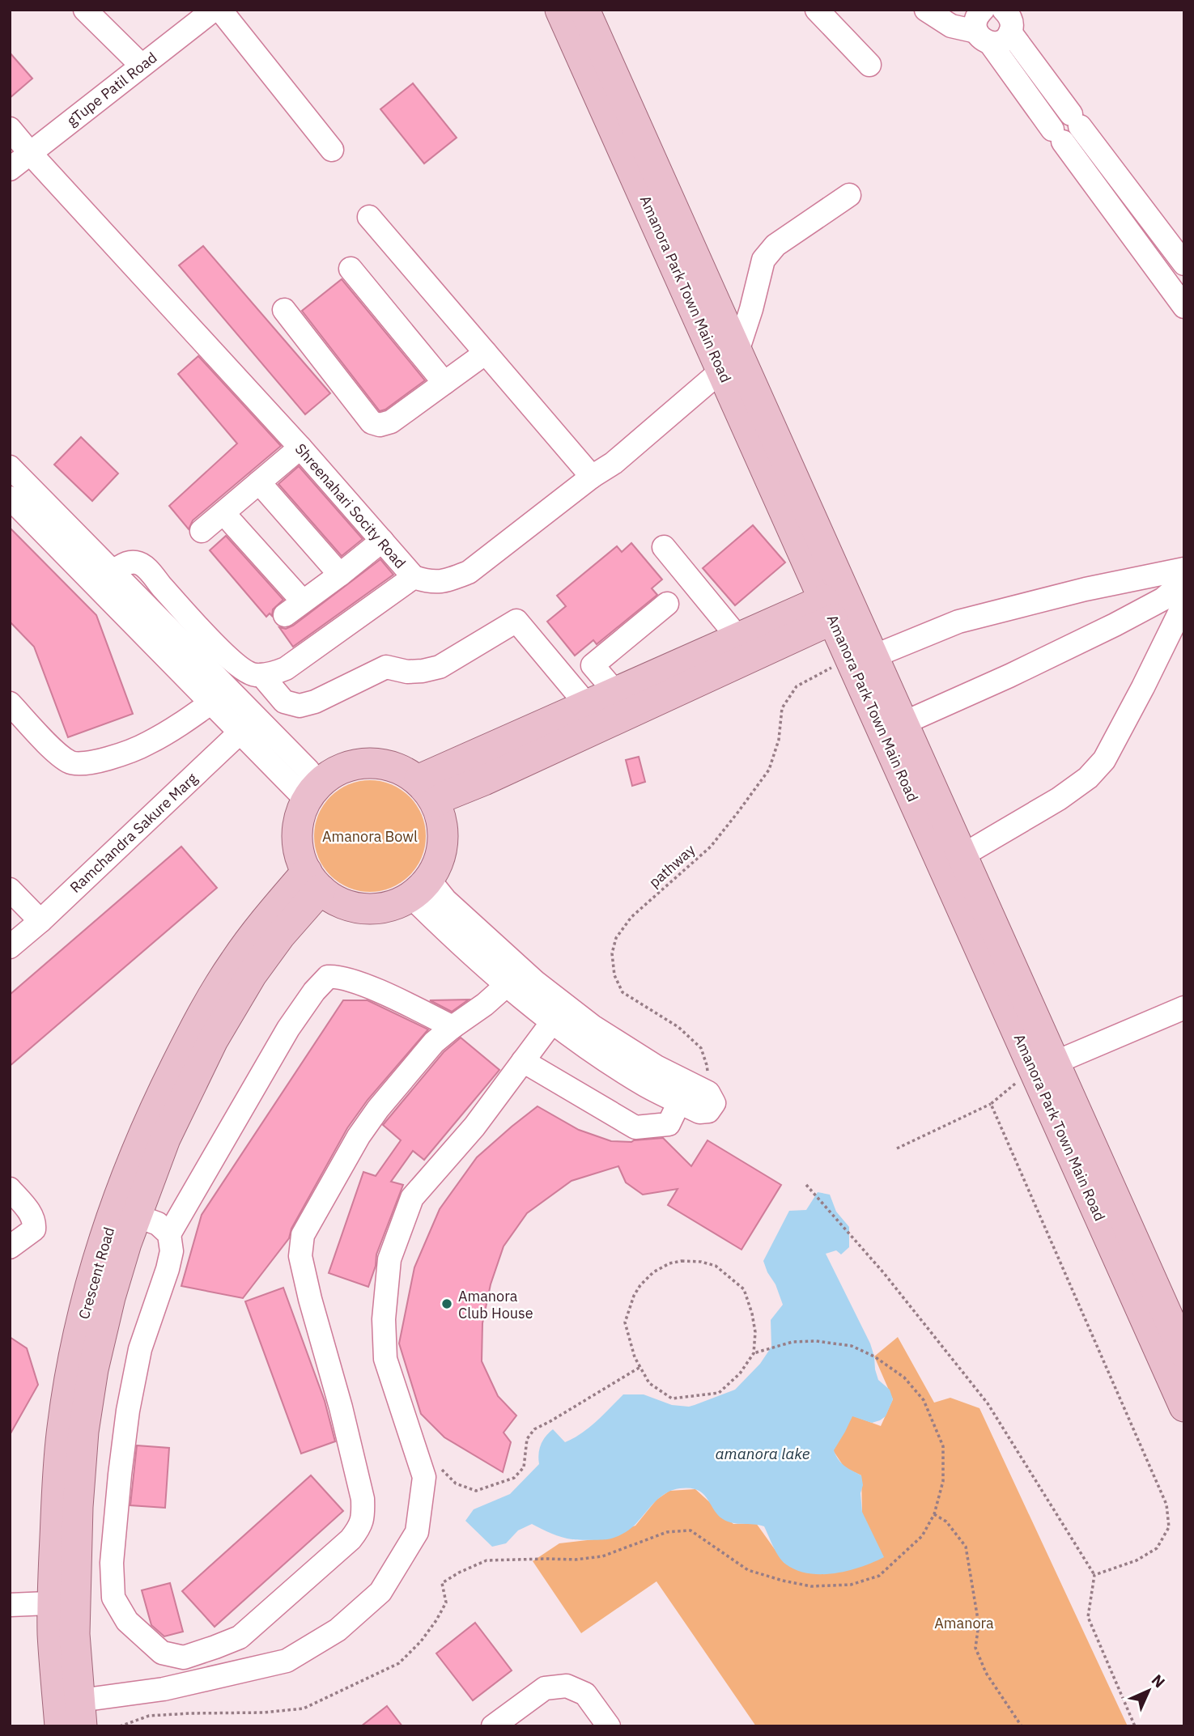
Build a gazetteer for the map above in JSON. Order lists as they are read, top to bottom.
{
  "streets": {
    "main road": ["Amanora Park Town Main Road", "Crescent Road"],
    "street": ["gTupe Patil Road", "Shreenahari Socity Road", "Ramchandra Sakure Marg"],
    "path": ["pathway"]
  },
  "crossings": [
    ["gTupe Patil Road", "Shreenahari Socity Road"],
    ["Amanora Park Town Main Road", "Shreenahari Socity Road"],
    ["Amanora Park Town Main Road", "pathway"]
  ],
  "water": ["amanora lake"],
  "parks": ["Amanora Bowl", "Amanora"],
  "places": ["Amanora Club House"],
  "north": "top right"
}
